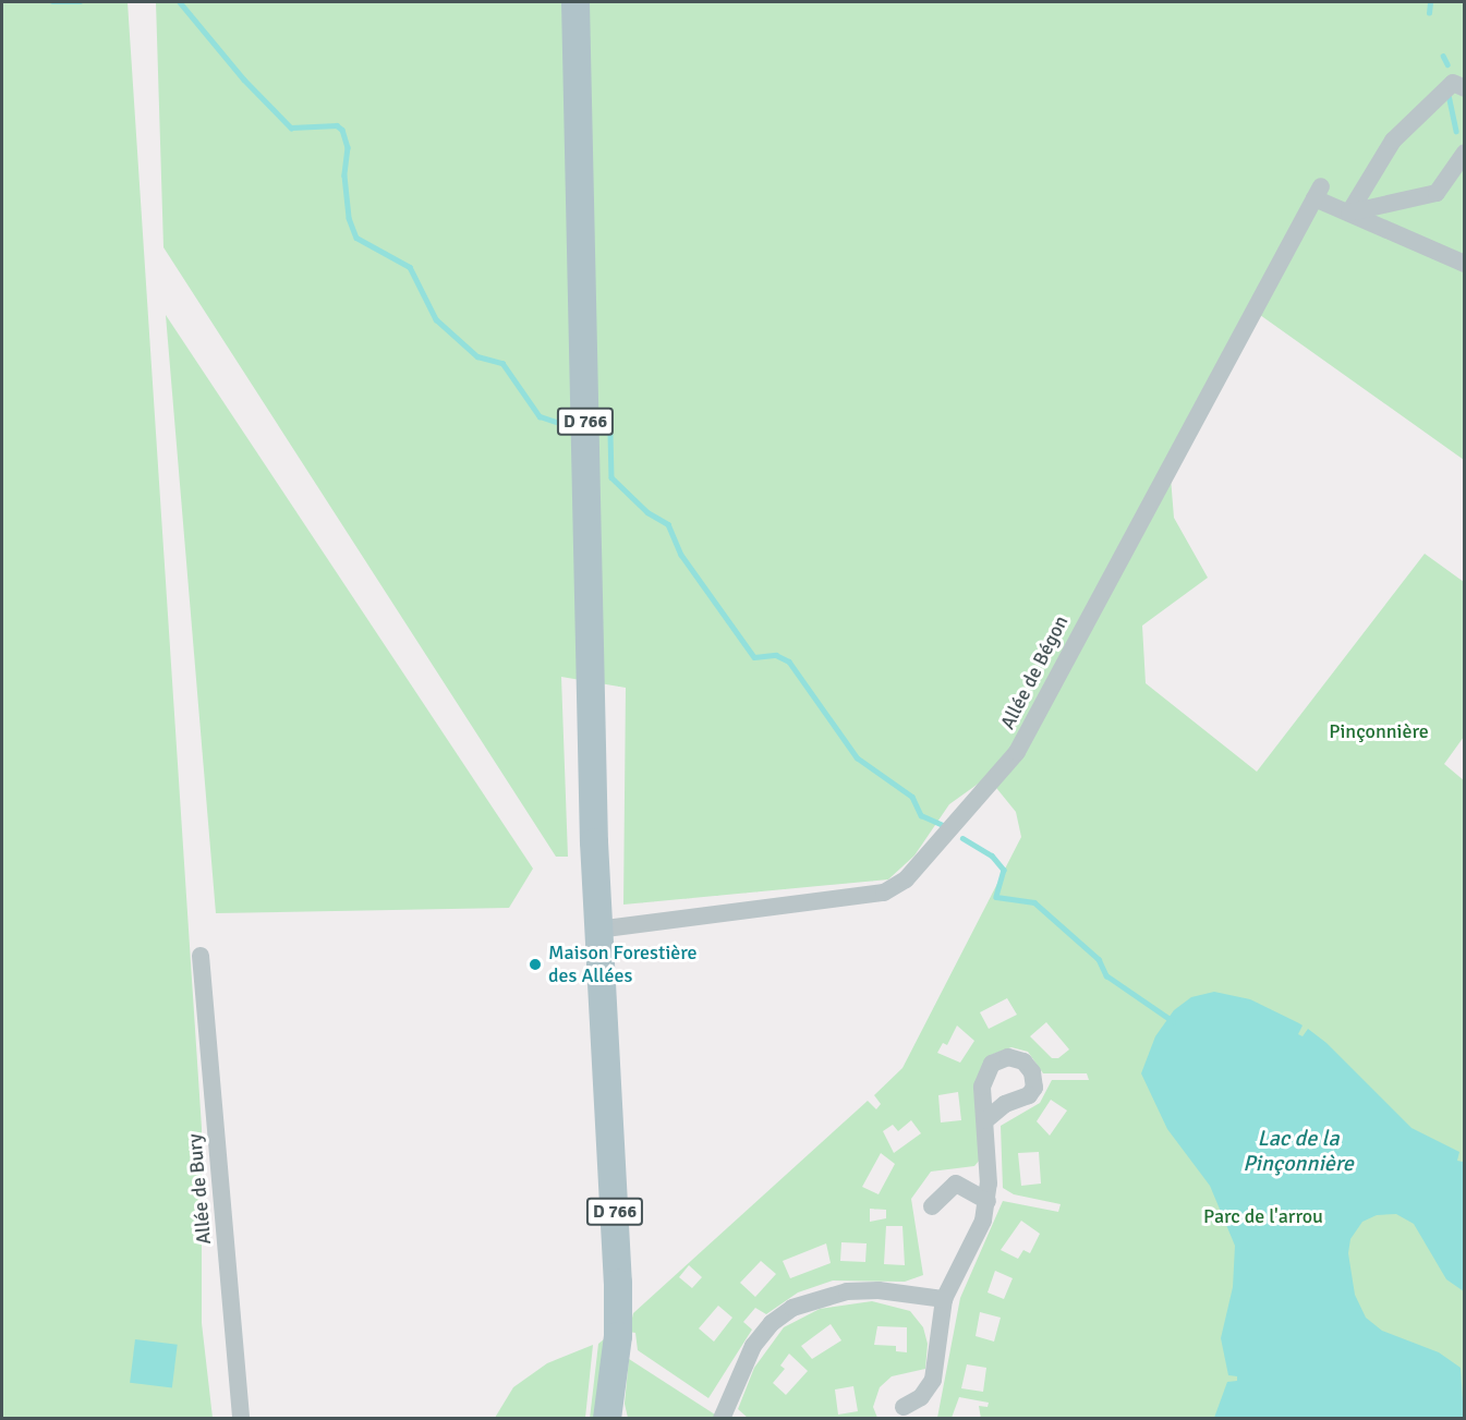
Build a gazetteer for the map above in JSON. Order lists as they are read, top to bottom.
{
  "streets": {
    "main road": ["D 766"],
    "street": ["Allée de Bégon", "Allée de Bury"]
  },
  "crossings": [
    ["D 766", "Allée de Bégon"]
  ],
  "water": ["Lac de la Pinçonnière"],
  "parks": ["Pinçonnière", "Parc de l'arrou"],
  "places": ["Maison Forestière des Allées"]
}
